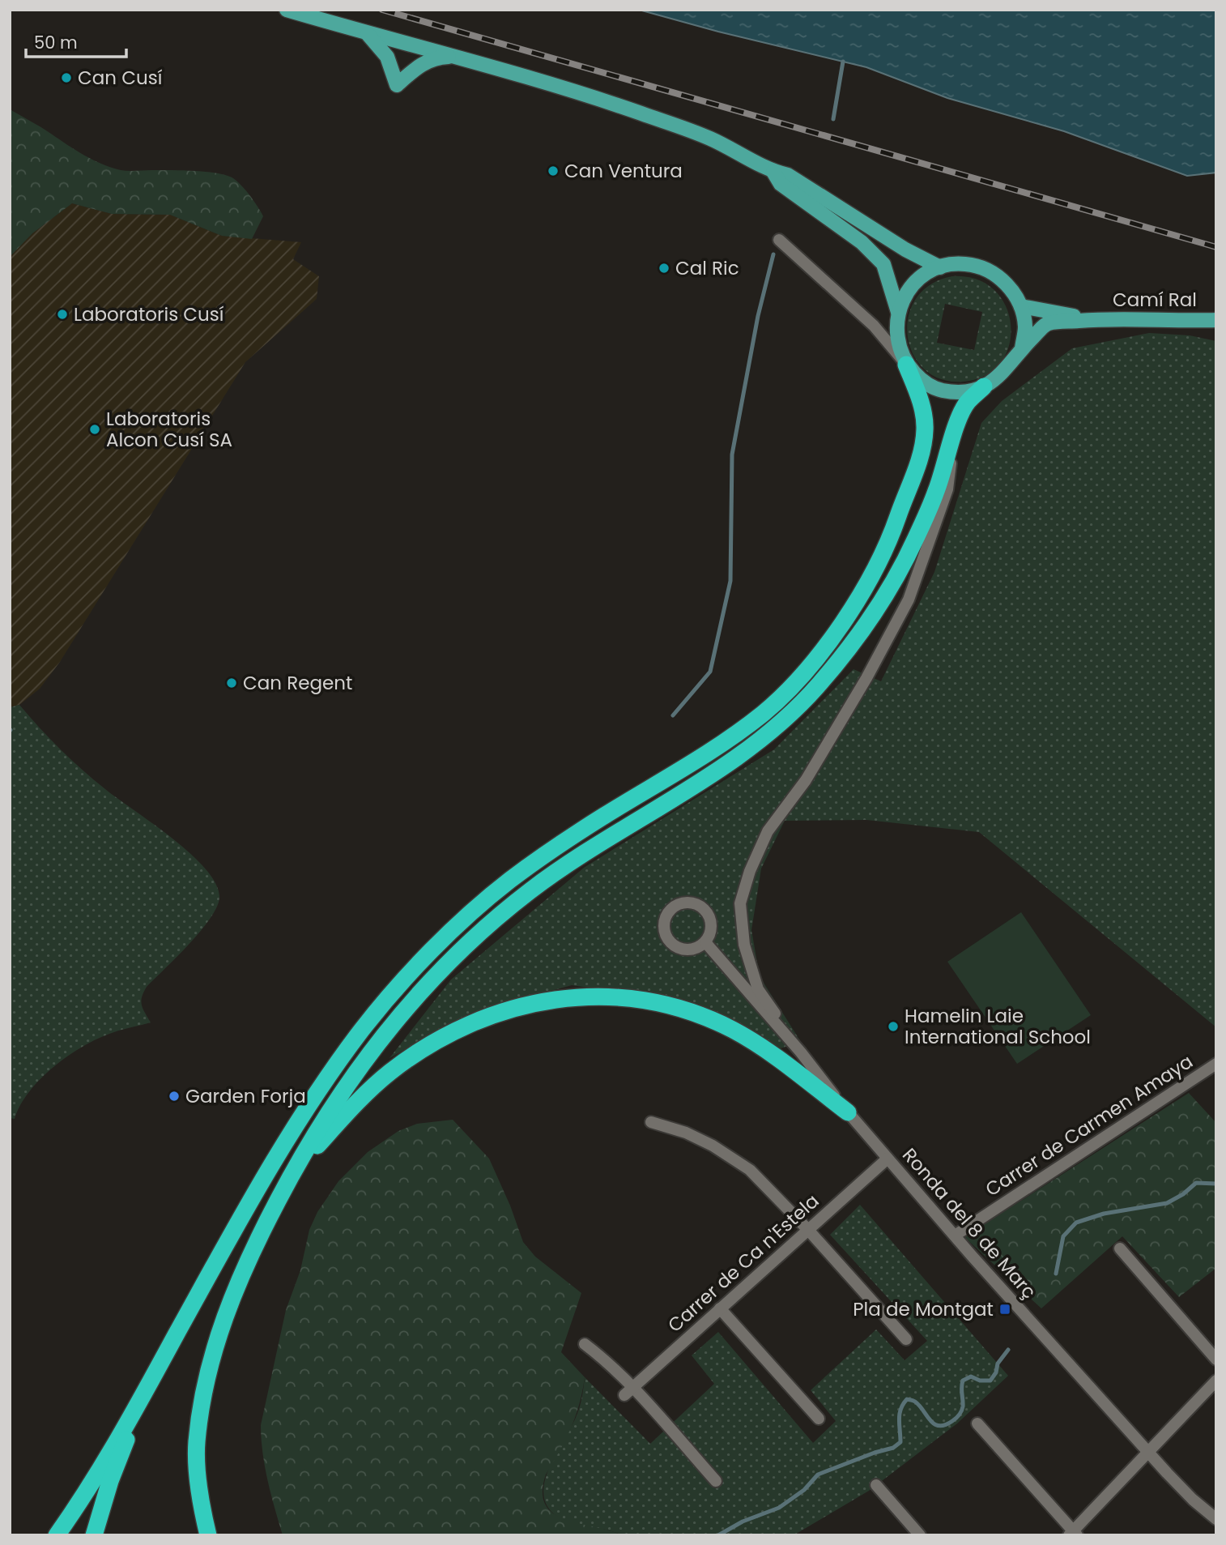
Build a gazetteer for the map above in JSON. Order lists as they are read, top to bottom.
{
  "streets": {
    "main road": ["Camí Ral"],
    "street": ["Carrer de Carmen Amaya", "Ronda del 8 de Març", "Carrer de Ca n'Estela"]
  },
  "crossings": [
    ["Carrer de Carmen Amaya", "Ronda del 8 de Març"],
    ["Ronda del 8 de Març", "Carrer de Ca n'Estela"]
  ],
  "places": {
    "other": [
      "Can Cusí",
      "Can Ventura",
      "Cal Ric",
      "Laboratoris Cusí",
      "Laboratoris Alcon Cusí SA",
      "Can Regent",
      "Hamelin Laie International School",
      "Garden Forja"
    ],
    "transit": ["Pla de Montgat"]
  },
  "scale_bar": "50 m"
}
